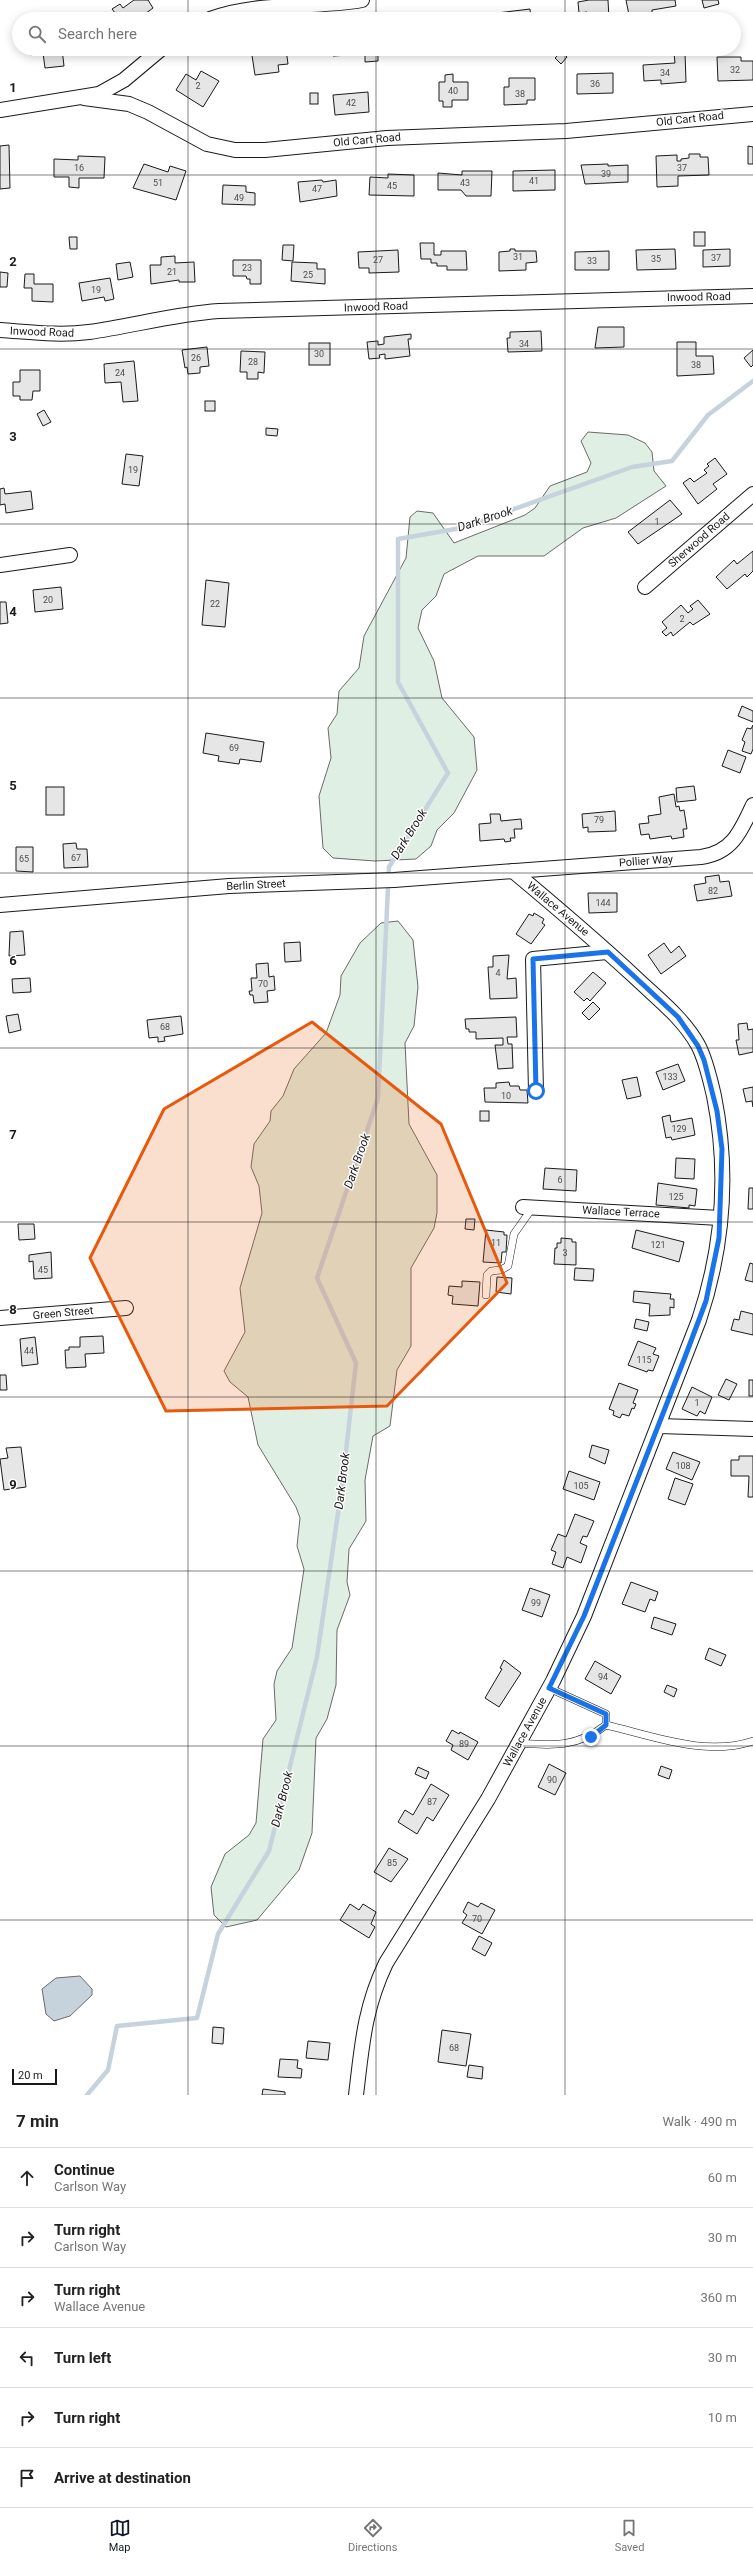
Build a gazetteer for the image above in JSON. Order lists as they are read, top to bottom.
{
  "streets": {
    "street": [
      "Old Cart Road",
      "Inwood Road",
      "Sherwood Road",
      "Pollier Way",
      "Berlin Street",
      "Wallace Avenue",
      "Wallace Terrace",
      "Green Street"
    ]
  },
  "crossings": [
    ["Pollier Way", "Berlin Street"],
    ["Pollier Way", "Wallace Avenue"],
    ["Berlin Street", "Wallace Avenue"],
    ["Wallace Avenue", "Wallace Terrace"]
  ],
  "water": ["Dark Brook"],
  "house_numbers": [
    "32",
    "34",
    "36",
    "2",
    "40",
    "38",
    "42",
    "16",
    "37",
    "39",
    "41",
    "51",
    "43",
    "45",
    "47",
    "49",
    "31",
    "37",
    "35",
    "27",
    "33",
    "23",
    "21",
    "25",
    "19",
    "34",
    "30",
    "26",
    "28",
    "38",
    "24",
    "19",
    "1",
    "20",
    "22",
    "2",
    "69",
    "79",
    "67",
    "65",
    "82",
    "144",
    "4",
    "70",
    "68",
    "133",
    "10",
    "129",
    "6",
    "125",
    "11",
    "121",
    "3",
    "45",
    "44",
    "115",
    "1",
    "108",
    "105",
    "99",
    "94",
    "89",
    "90",
    "87",
    "85",
    "70",
    "68"
  ],
  "scale_bar": "20 m",
  "page": {
    "search": "Search here",
    "scale": "20 m",
    "heading": ["7 min", "Walk · 490 m"],
    "list": [
      ["Continue", "Carlson Way", "60 m"],
      ["Turn right", "Carlson Way", "30 m"],
      ["Turn right", "Wallace Avenue", "360 m"],
      ["Turn left", "30 m"],
      ["Turn right", "10 m"],
      "Arrive at destination"
    ],
    "nav": ["Map", "Directions", "Saved"]
  },
  "grid": {
    "rows": [
      "1",
      "2",
      "3",
      "4",
      "5",
      "6",
      "7",
      "8",
      "9"
    ]
  }
}
